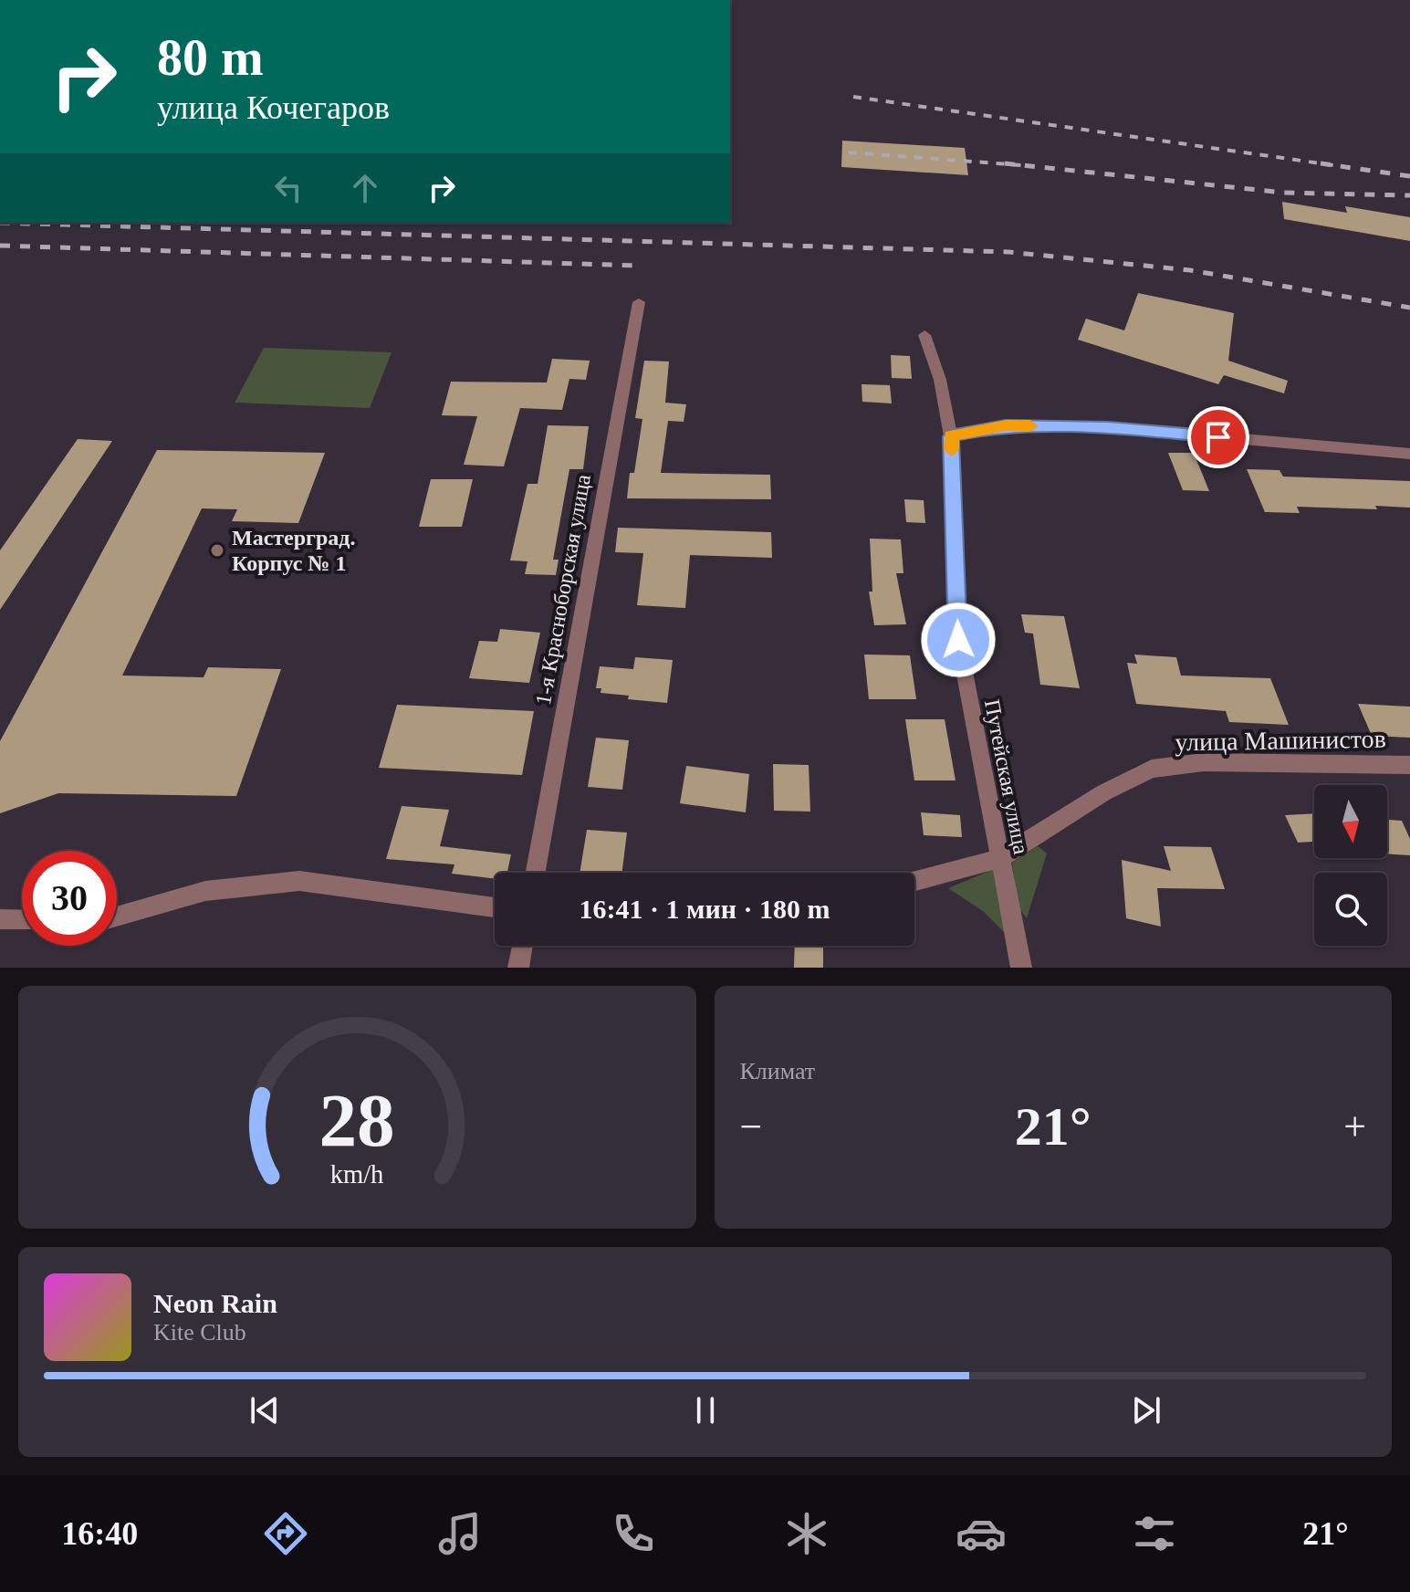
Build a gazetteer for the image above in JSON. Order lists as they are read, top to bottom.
{
  "streets": {
    "street": ["1-я Красноборская улица", "улица Машинистов", "Путейская улица"]
  },
  "crossings": [
    ["улица Машинистов", "Путейская улица"]
  ],
  "places": ["Мастерград. Корпус № 1"],
  "north": "bottom",
  "page": {
    "turn": ["80 m", "улица Кочегаров"],
    "limit": "30",
    "trip": "16:41 · 1 мин · 180 m",
    "tile": "Климат",
    "heat": ["−", "21°", "+"],
    "song": ["Neon Rain", "Kite Club"],
    "tabs": ["16:40", "21°"],
    "gauge": ["28", "km/h"]
  }
}
